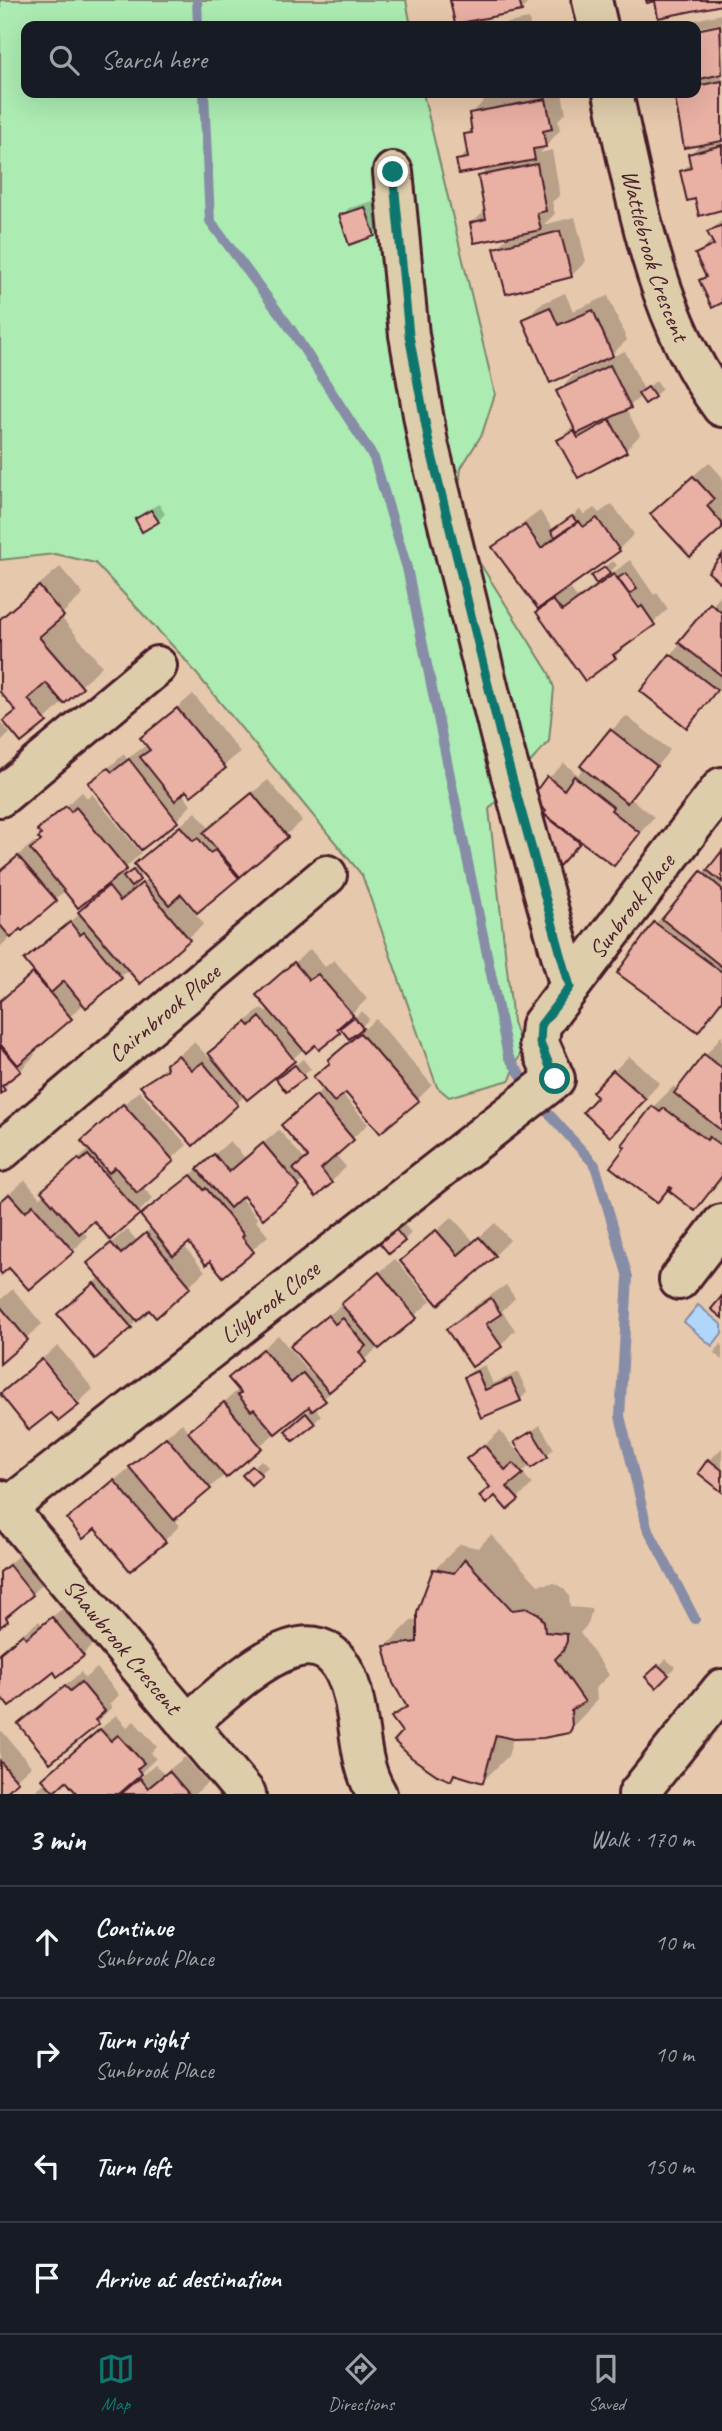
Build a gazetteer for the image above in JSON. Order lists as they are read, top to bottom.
{
  "streets": {
    "street": [
      "Wattlebrook Crescent",
      "Sunbrook Place",
      "Cairnbrook Place",
      "Lilybrook Close",
      "Shawbrook Crescent"
    ]
  },
  "crossings": [
    ["Sunbrook Place", "Lilybrook Close"],
    ["Lilybrook Close", "Shawbrook Crescent"]
  ],
  "page": {
    "search": "Search here",
    "heading": ["3 min", "Walk · 170 m"],
    "list": [
      ["Continue", "Sunbrook Place", "10 m"],
      ["Turn right", "Sunbrook Place", "10 m"],
      ["Turn left", "150 m"],
      "Arrive at destination"
    ],
    "nav": ["Map", "Directions", "Saved"]
  }
}
